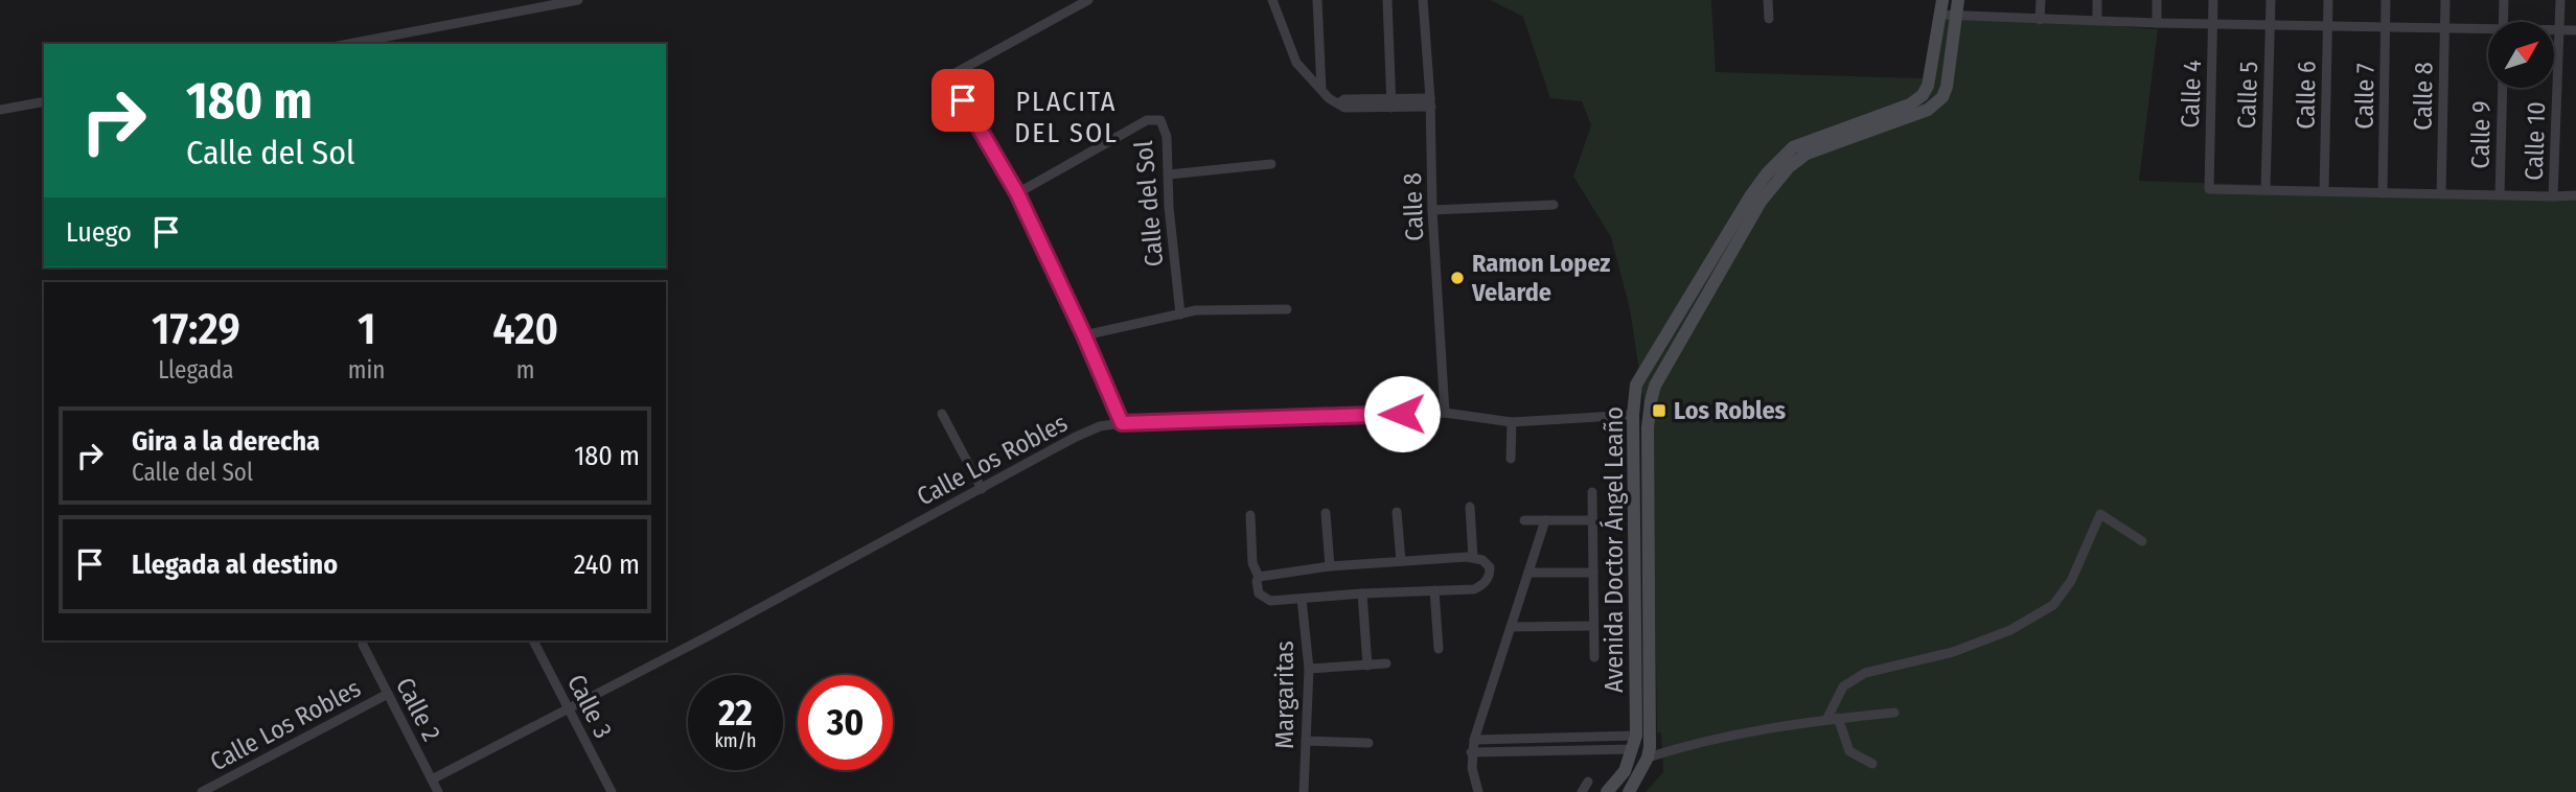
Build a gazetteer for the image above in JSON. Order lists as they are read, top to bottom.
{
  "streets": {
    "street": [
      "Calle 4",
      "Calle 5",
      "Calle 6",
      "Calle 7",
      "Calle 8",
      "Calle 9",
      "Calle 10",
      "Calle del Sol",
      "Calle Los Robles",
      "Avenida Doctor Ángel Leaño",
      "Margaritas",
      "Calle 3",
      "Calle 2"
    ]
  },
  "crossings": [
    ["Calle 4", "Calle 5"],
    ["Calle 8", "Calle Los Robles"],
    ["Calle Los Robles", "Avenida Doctor Ángel Leaño"],
    ["Calle Los Robles", "Calle 3"],
    ["Calle Los Robles", "Calle 2"]
  ],
  "districts": ["PLACITA DEL SOL"],
  "places": {
    "other": ["Ramon Lopez Velarde"],
    "transit": ["Los Robles"]
  },
  "north": "top right",
  "page": {
    "turn": ["180 m", "Calle del Sol"],
    "then": "Luego",
    "eta": [
      "17:29",
      "Llegada",
      "1",
      "min",
      "420",
      "m"
    ],
    "list": [
      {
        "name": "Gira a la derecha",
        "note": "Calle del Sol",
        "value": "180 m"
      },
      {
        "name": "Llegada al destino",
        "value": "240 m"
      }
    ],
    "speed": "22 km/h",
    "limit": "30"
  }
}
